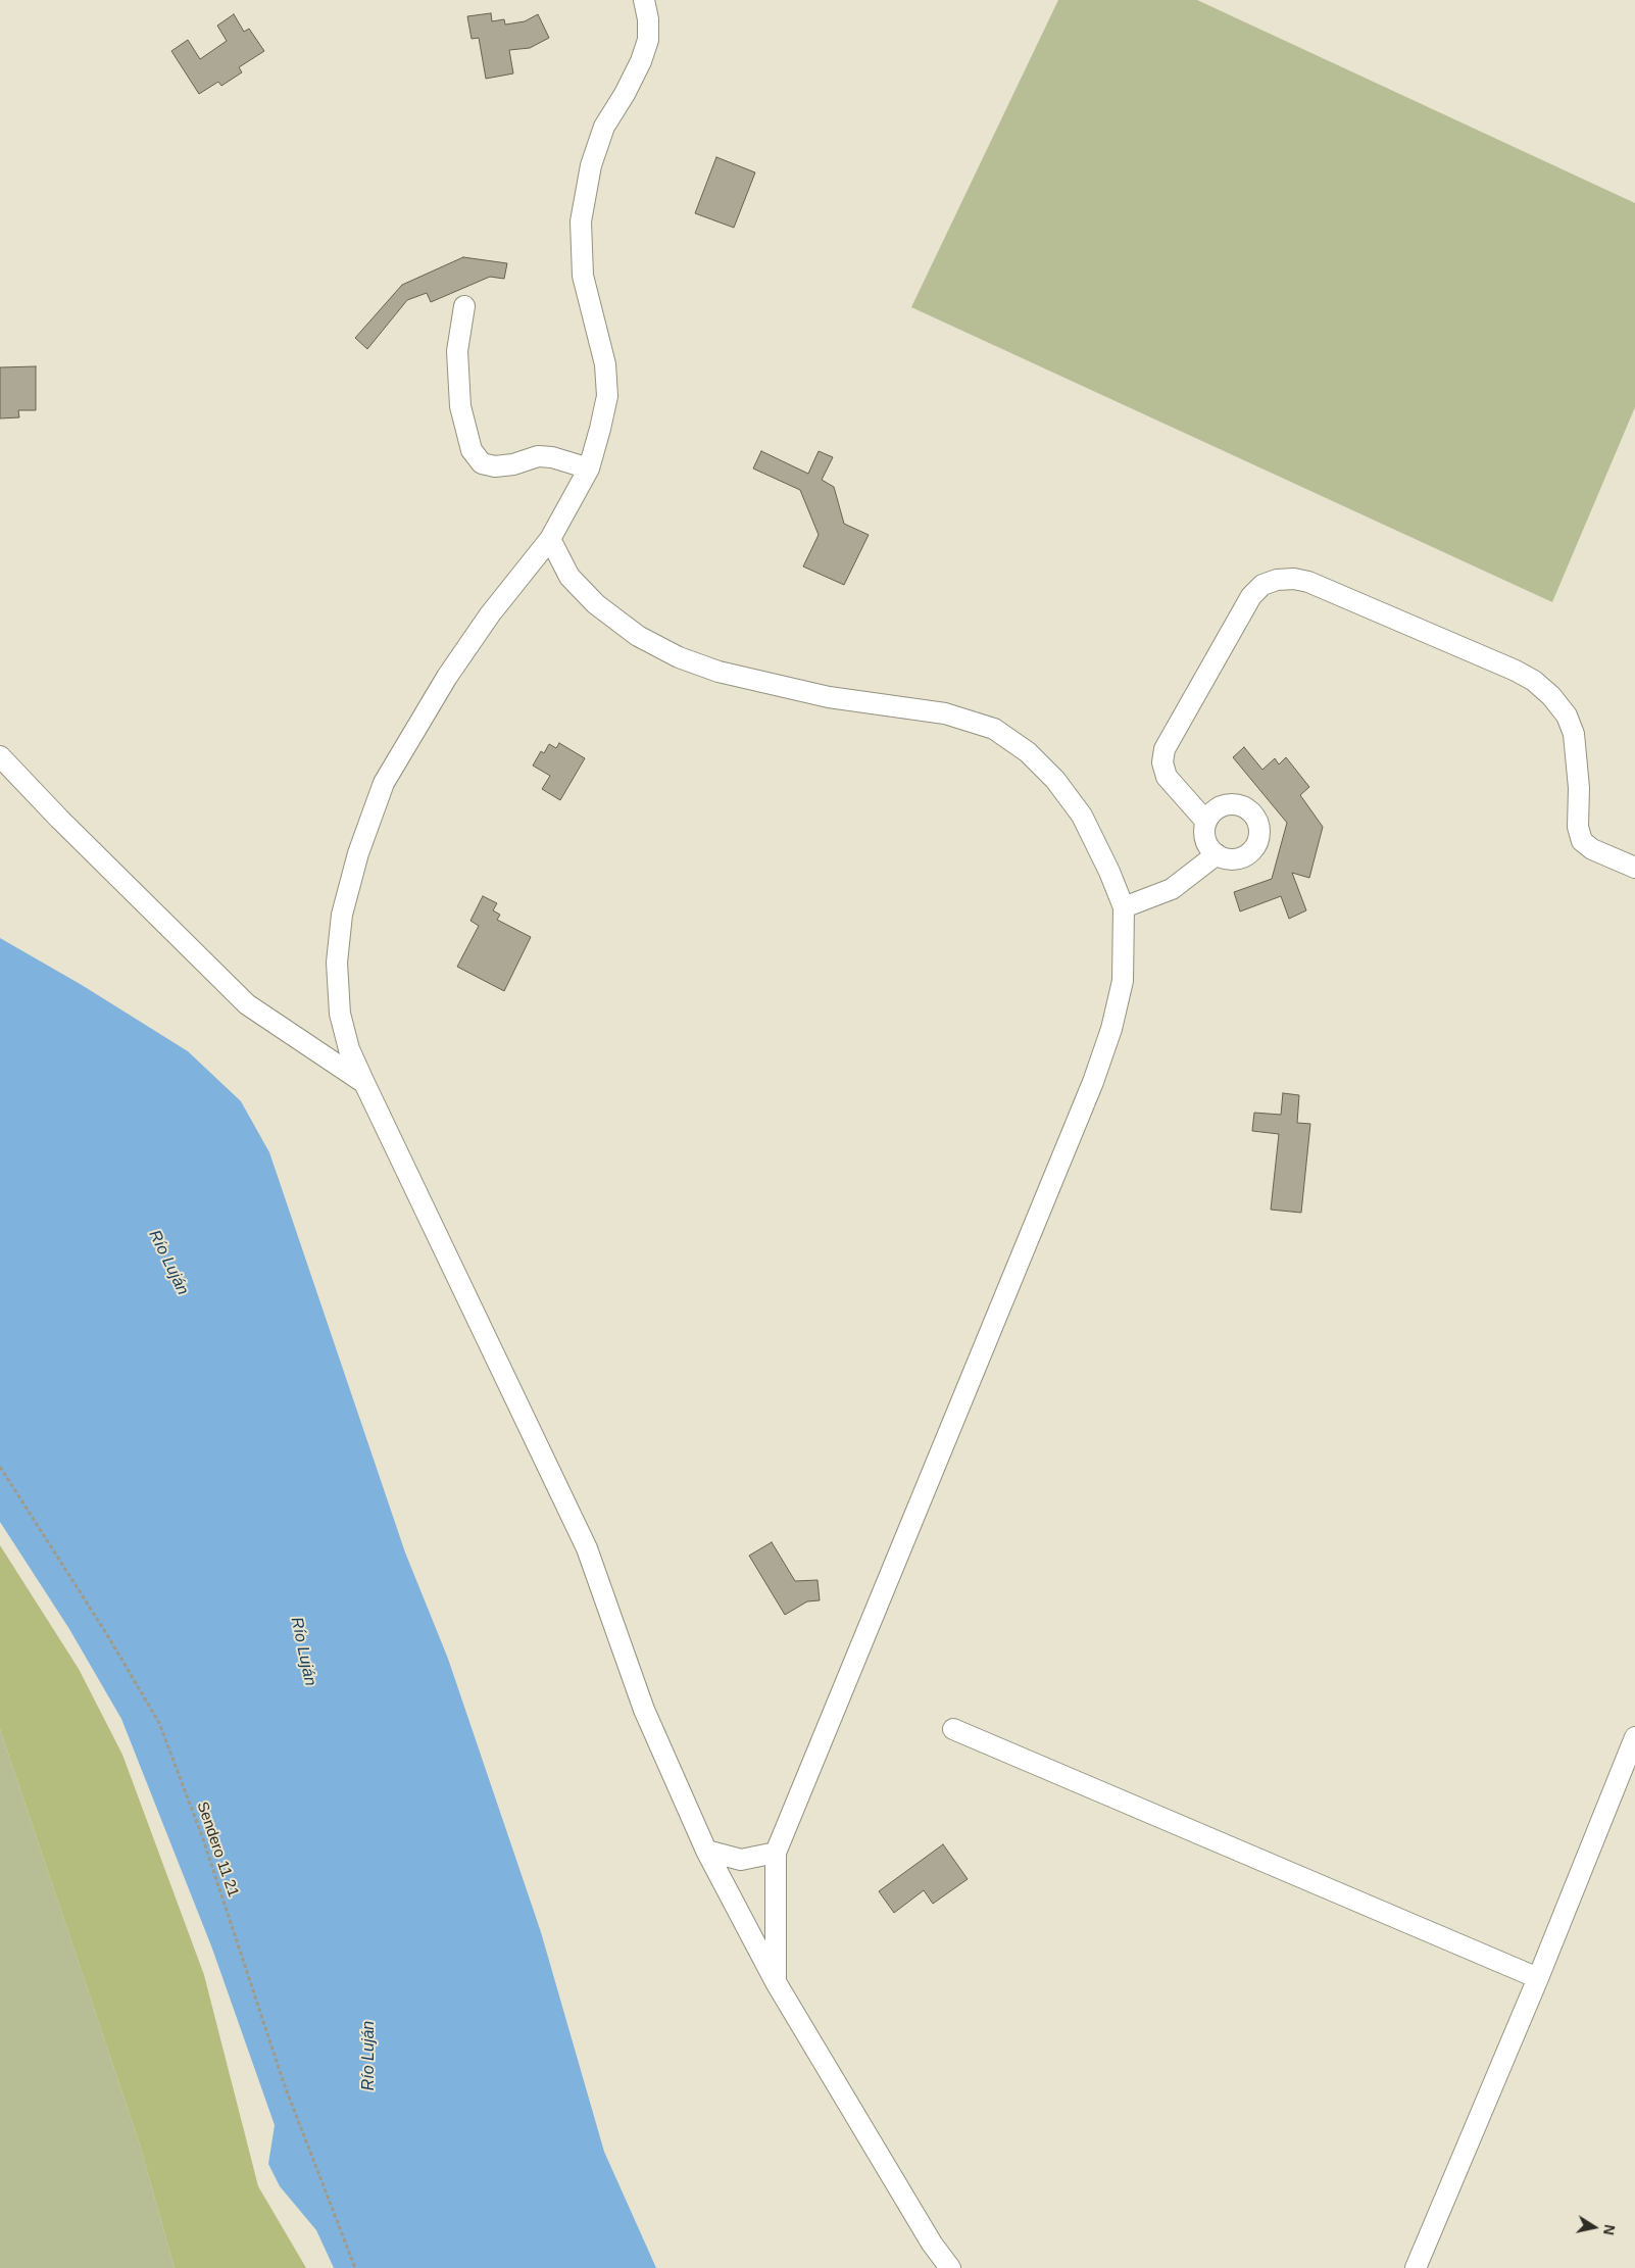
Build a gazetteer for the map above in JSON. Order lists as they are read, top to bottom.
{
  "streets": {
    "path": ["Sendero 11 21"]
  },
  "water": ["Río Luján"],
  "north": "right"
}
